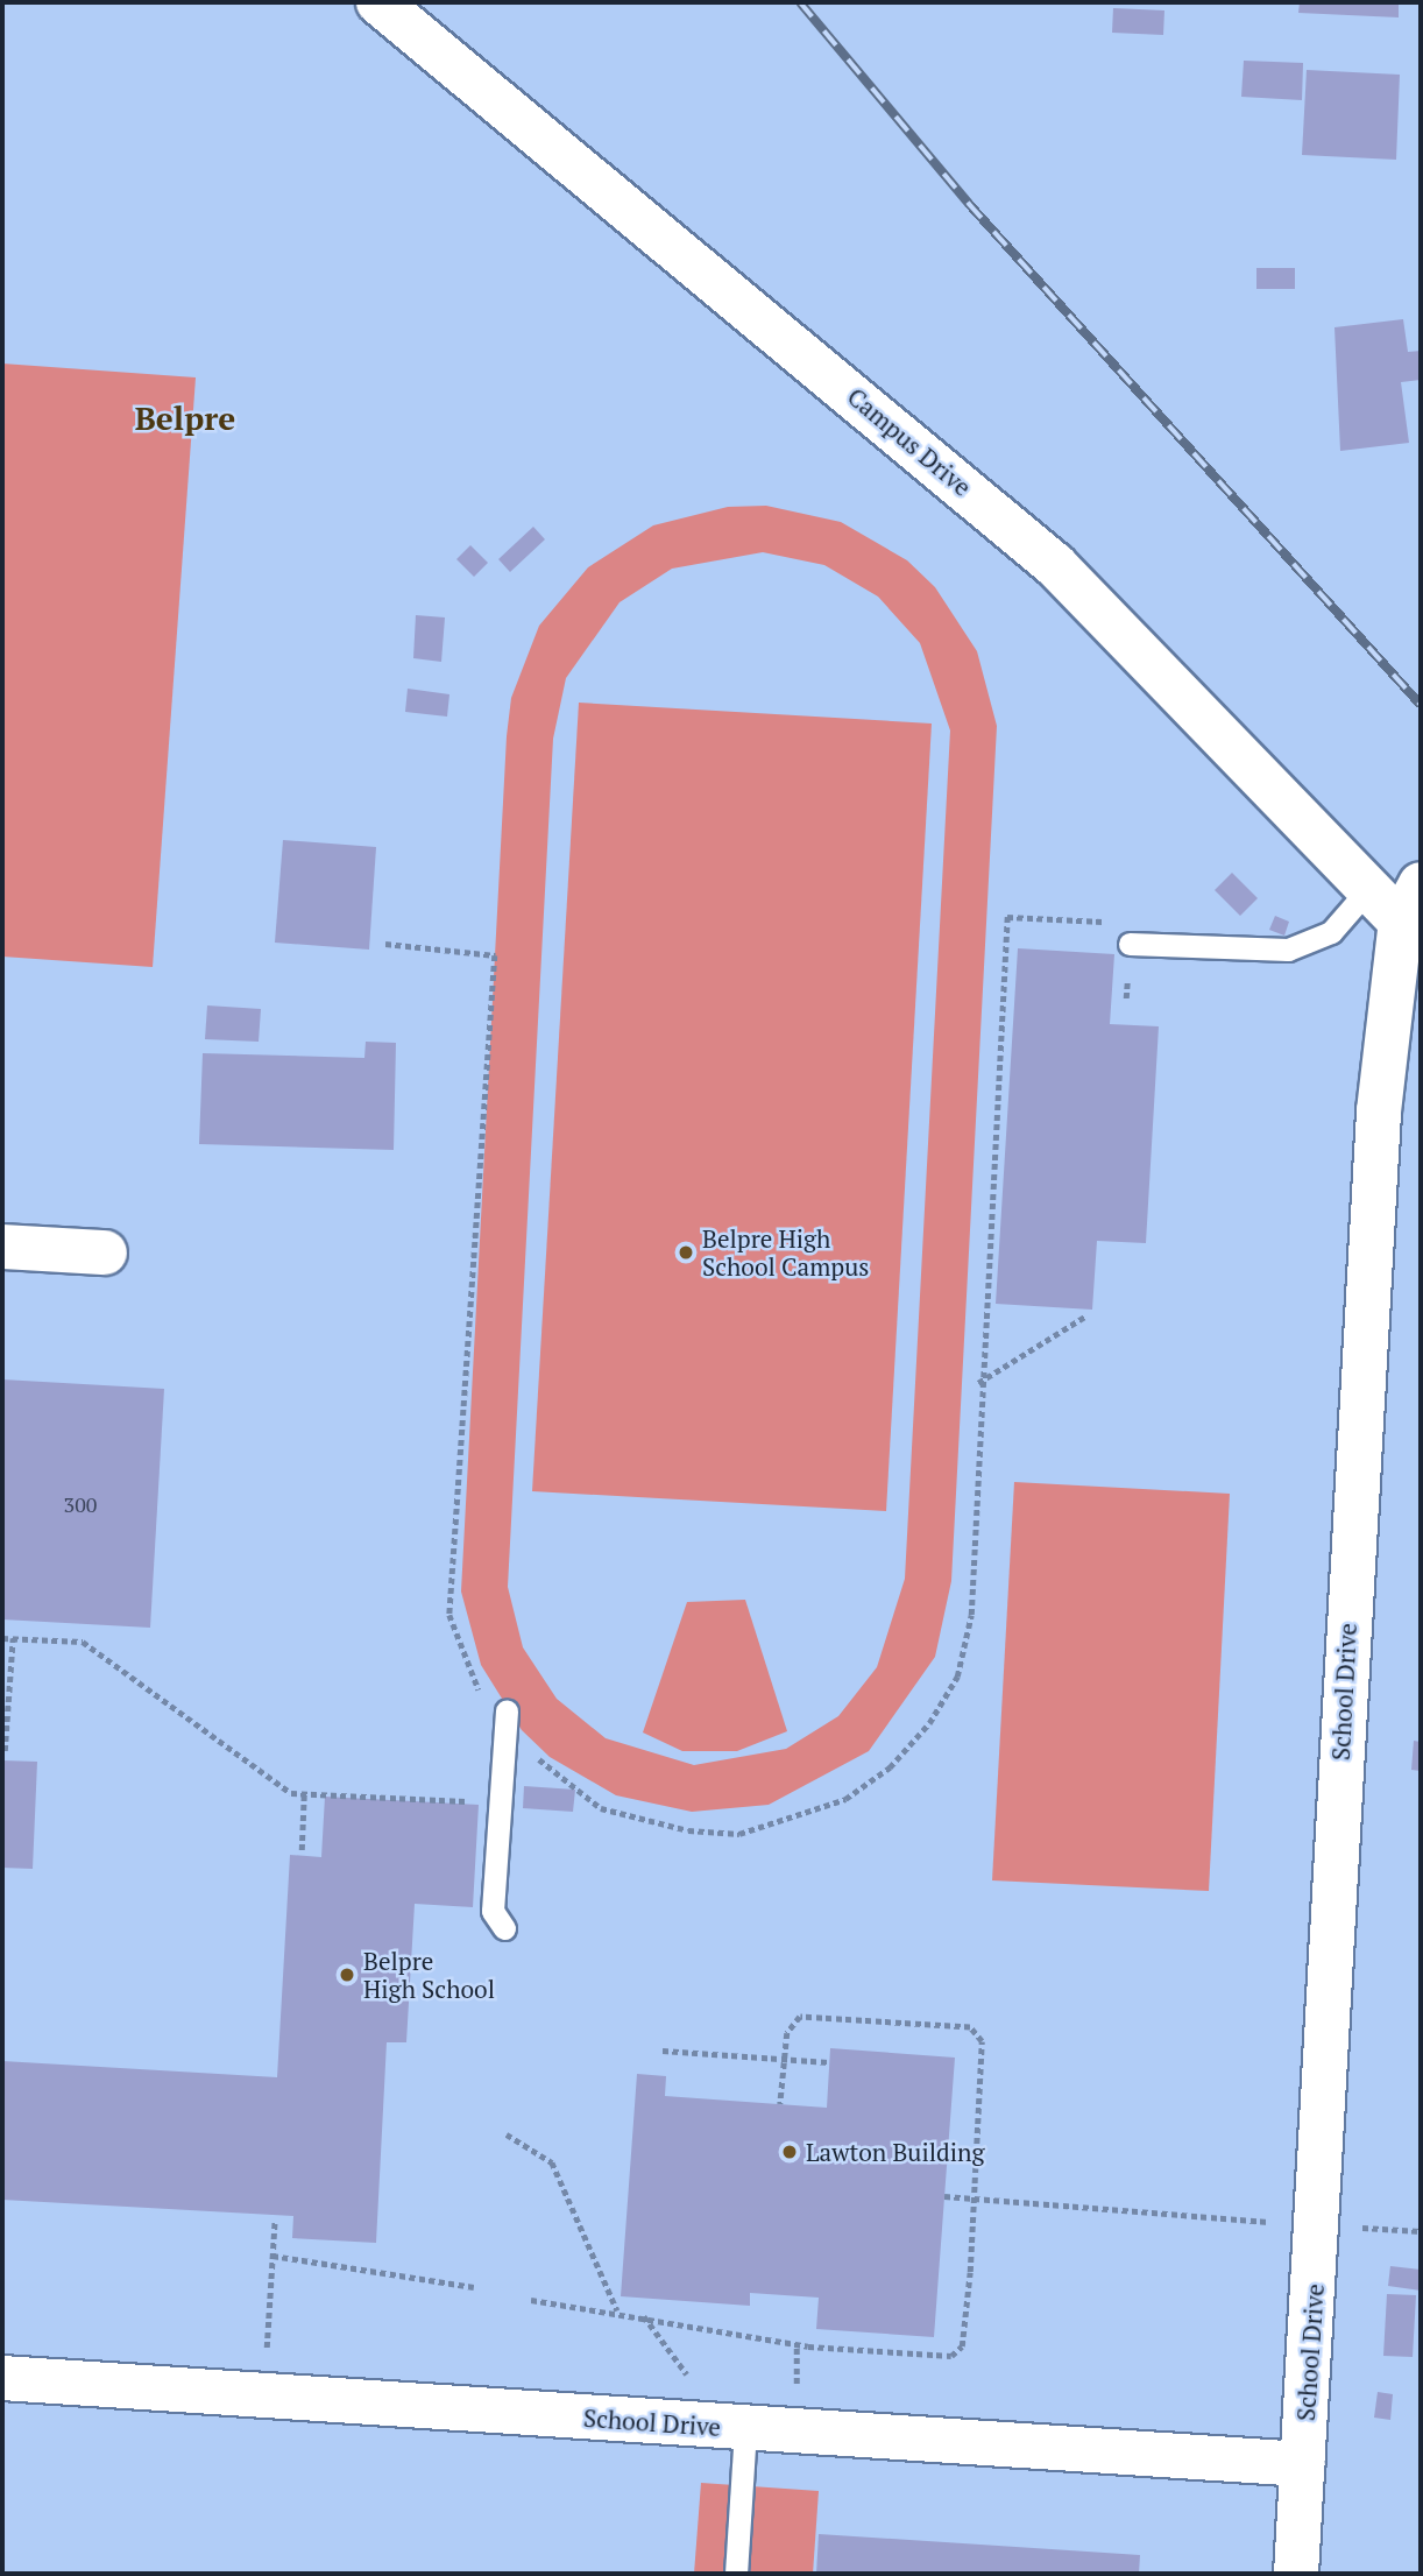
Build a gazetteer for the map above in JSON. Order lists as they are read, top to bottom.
{
  "streets": {
    "street": ["Campus Drive", "School Drive"]
  },
  "crossings": [
    ["Campus Drive", "School Drive"]
  ],
  "districts": ["Belpre"],
  "places": ["Belpre High School Campus", "Belpre High School", "Lawton Building"],
  "house_numbers": ["300"]
}
